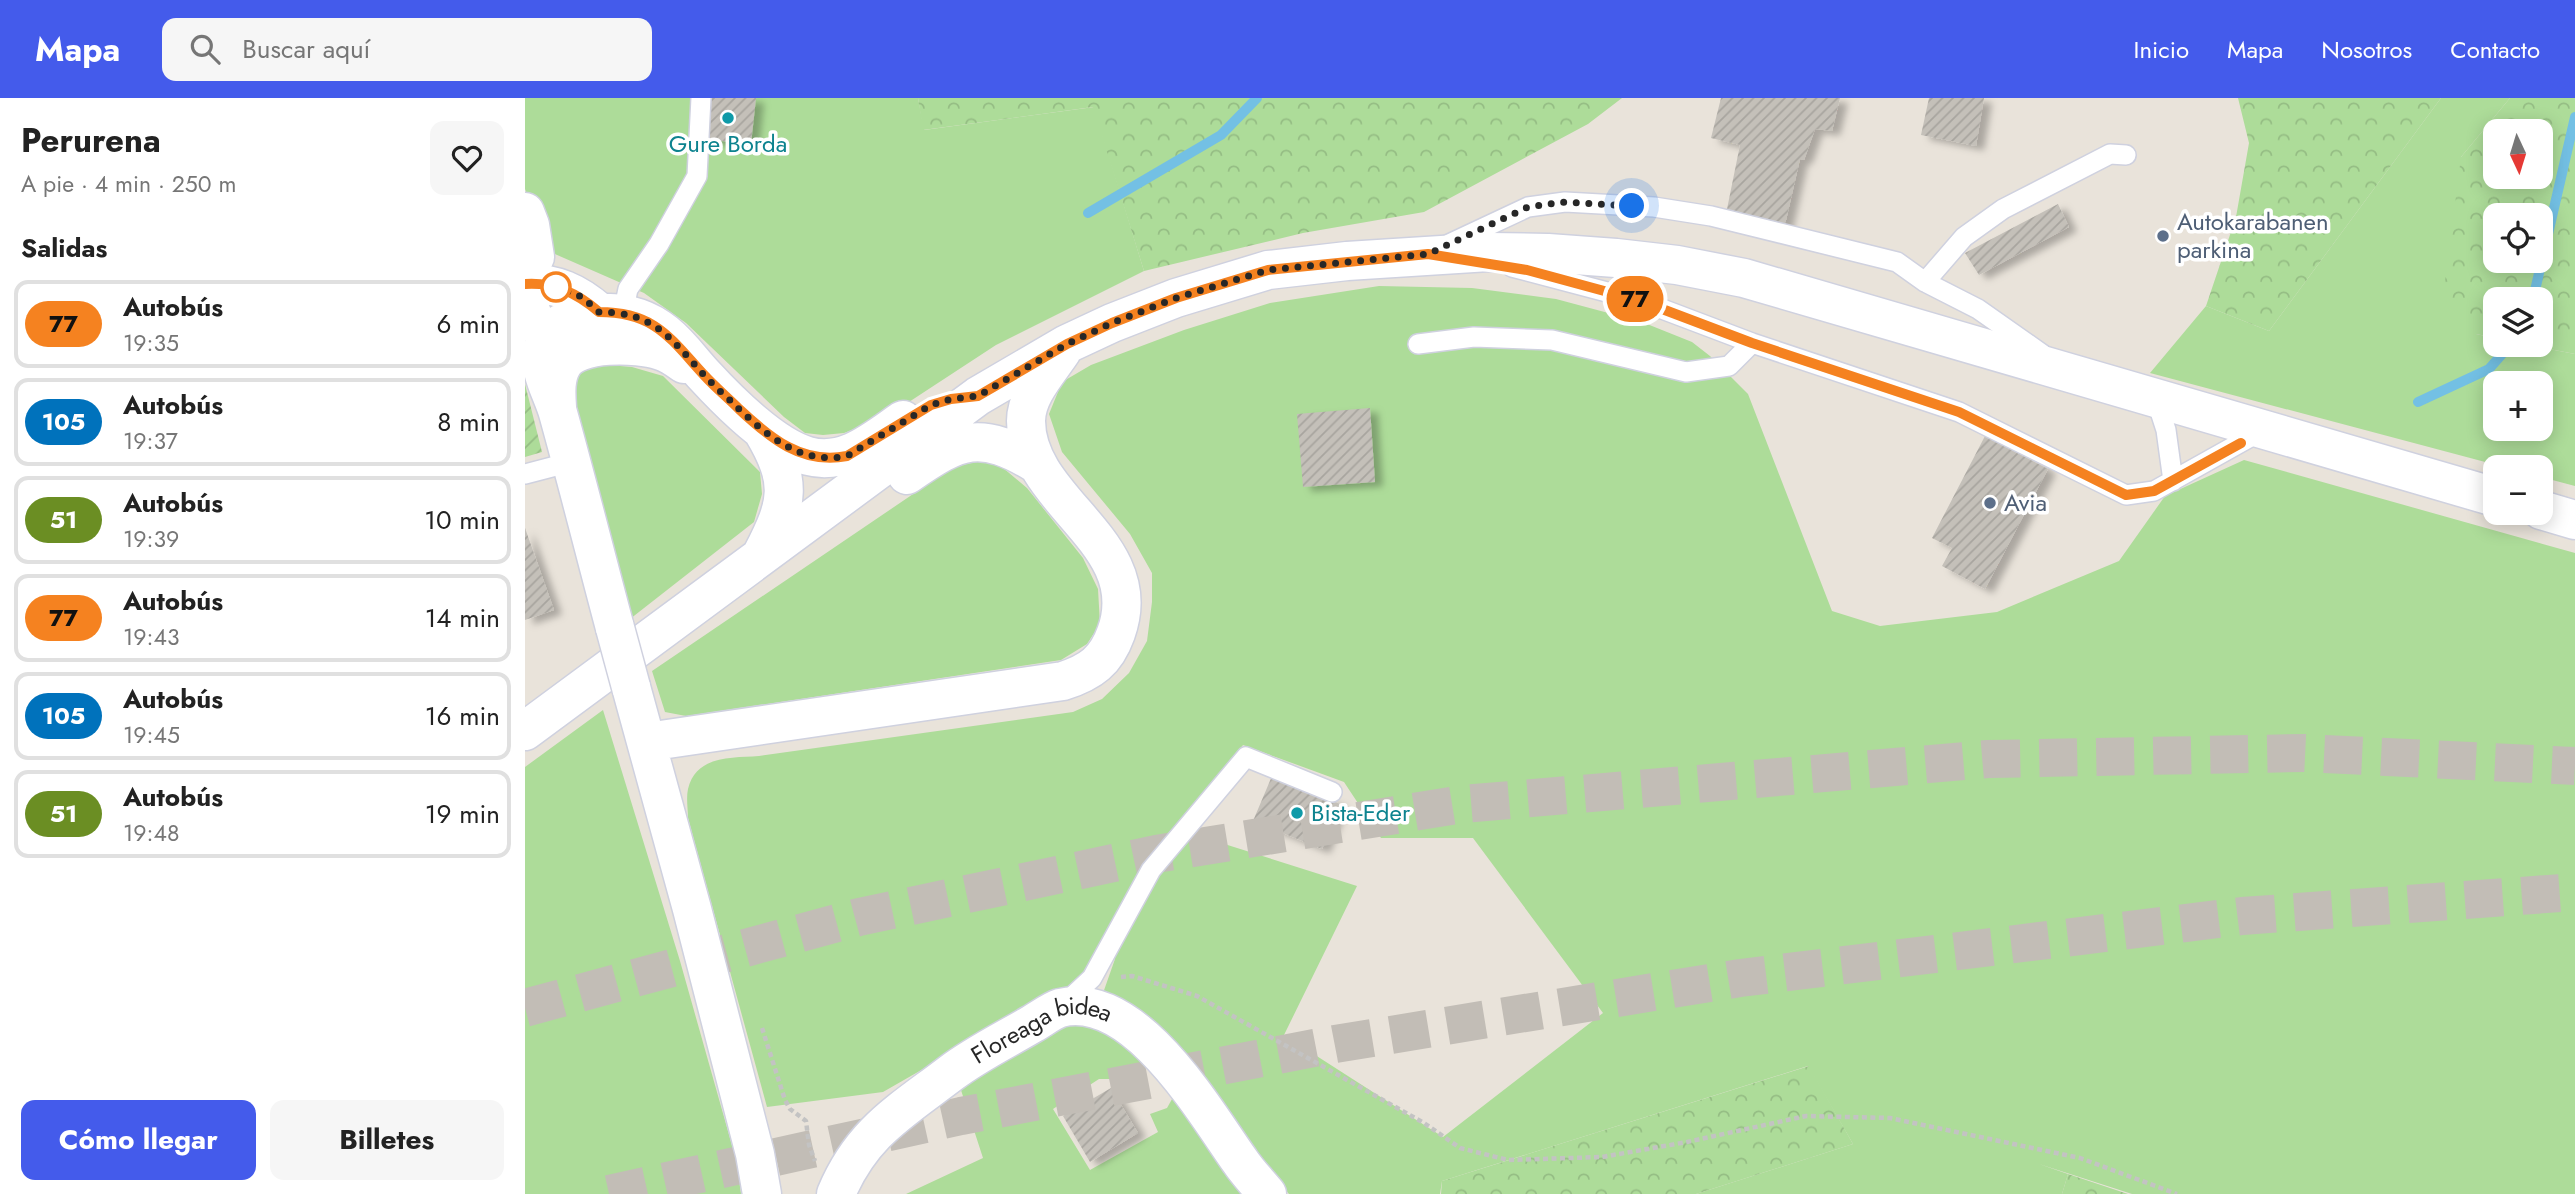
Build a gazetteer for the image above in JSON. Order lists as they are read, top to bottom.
{
  "streets": {
    "main road": ["Floreaga bidea"]
  },
  "places": [
    "Gure Borda",
    "Autokarabanen parkina",
    "Avia",
    "Bista-Eder"
  ],
  "lines": ["bus line 77"],
  "north": "bottom",
  "page": {
    "header": "Mapa",
    "search": "Buscar aquí",
    "nav": [
      "Inicio",
      "Mapa",
      "Nosotros",
      "Contacto"
    ],
    "heading": [
      ["Perurena", "A pie · 4 min · 250 m"],
      "Salidas"
    ],
    "on_map": "77",
    "map_buttons": ["+", "−"],
    "list": [
      {
        "mark": "77",
        "name": "Autobús",
        "note": "19:35",
        "value": "6 min"
      },
      {
        "mark": "105",
        "name": "Autobús",
        "note": "19:37",
        "value": "8 min"
      },
      {
        "mark": "51",
        "name": "Autobús",
        "note": "19:39",
        "value": "10 min"
      },
      {
        "mark": "77",
        "name": "Autobús",
        "note": "19:43",
        "value": "14 min"
      },
      {
        "mark": "105",
        "name": "Autobús",
        "note": "19:45",
        "value": "16 min"
      },
      {
        "mark": "51",
        "name": "Autobús",
        "note": "19:48",
        "value": "19 min"
      }
    ],
    "buttons": ["Cómo llegar", "Billetes"]
  }
}
